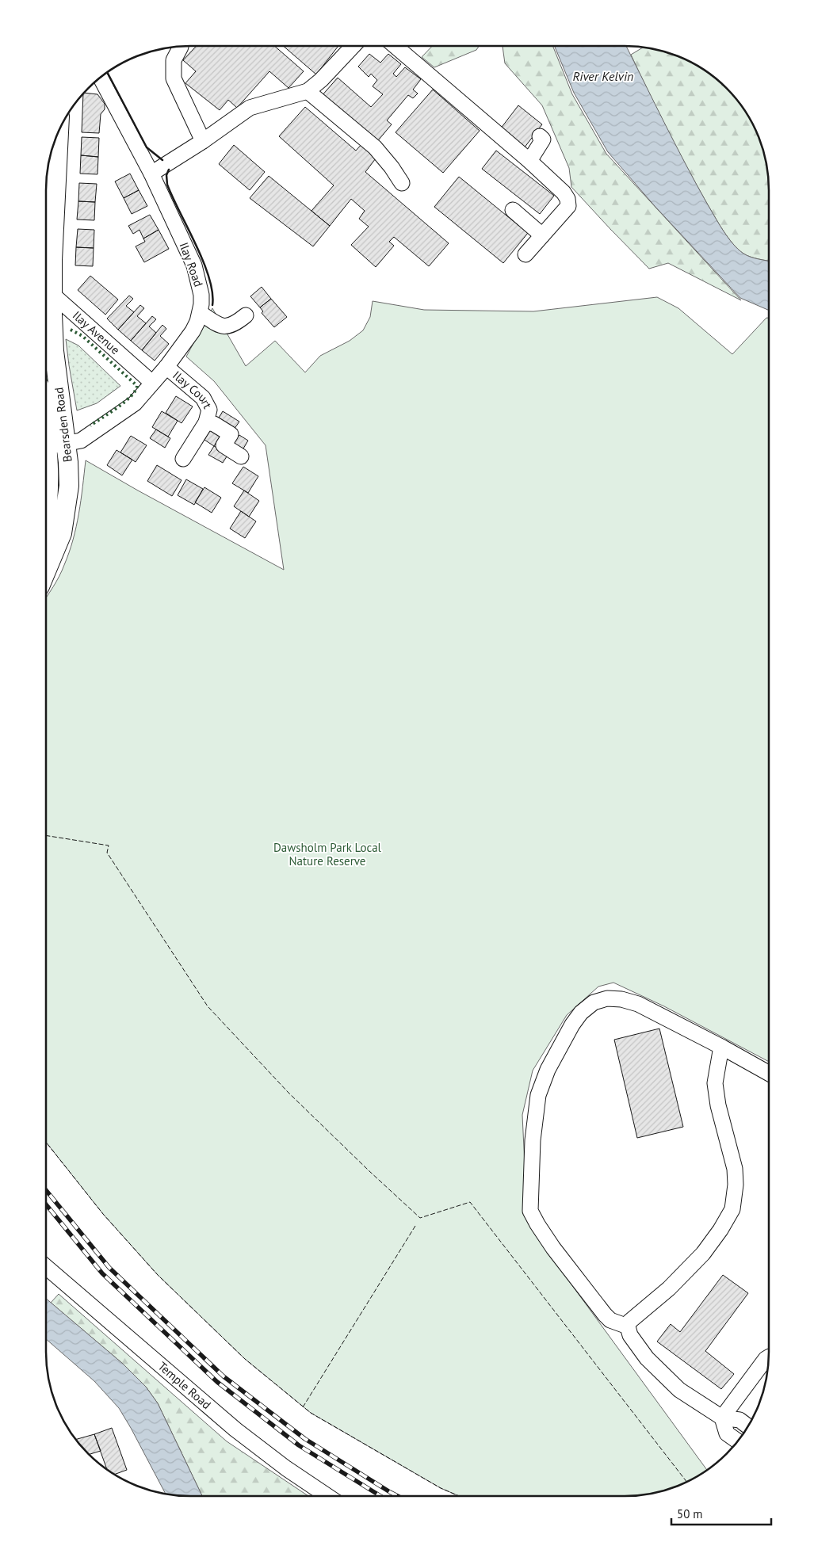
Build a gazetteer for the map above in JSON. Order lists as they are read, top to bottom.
{
  "streets": {
    "main road": ["Bearsden Road"],
    "street": [
      "Ilay Road",
      "Ilay Avenue",
      "Ilay Court",
      "Temple Road"
    ]
  },
  "crossings": [
    ["Ilay Road", "Ilay Avenue"],
    ["Ilay Road", "Ilay Court"],
    ["Ilay Road", "Bearsden Road"],
    ["Ilay Avenue", "Bearsden Road"]
  ],
  "water": ["River Kelvin"],
  "parks": ["Dawsholm Park Local Nature Reserve"],
  "scale_bar": "50 m"
}
